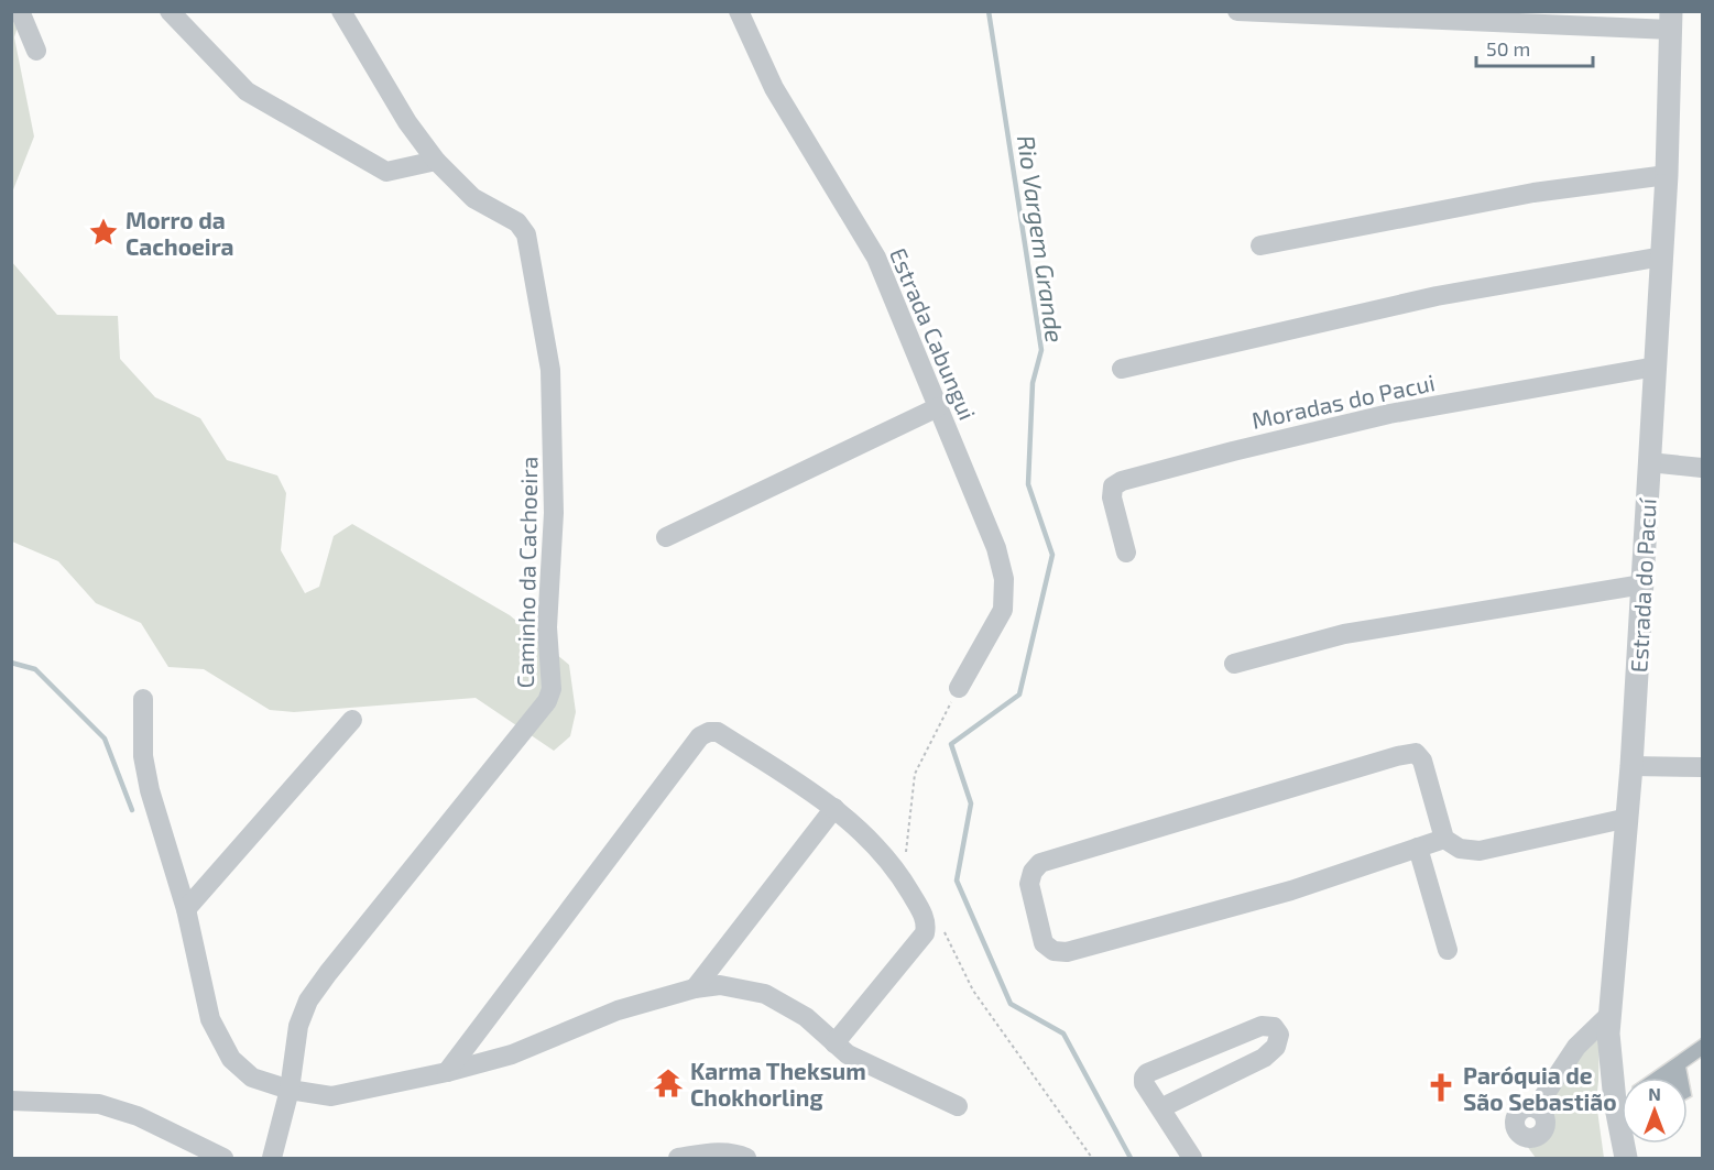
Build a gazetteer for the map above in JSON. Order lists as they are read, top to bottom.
{
  "streets": {
    "street": [
      "Estrada Cabungui",
      "Moradas do Pacui",
      "Caminho da Cachoeira",
      "Estrada do Pacuí"
    ]
  },
  "crossings": [
    ["Moradas do Pacui", "Estrada do Pacuí"]
  ],
  "water": ["Rio Vargem Grande"],
  "places": {
    "place": ["Morro da Cachoeira"],
    "temple": ["Karma Theksum Chokhorling"],
    "church": ["Paróquia de São Sebastião"]
  },
  "scale_bar": "50 m",
  "north": "top"
}
